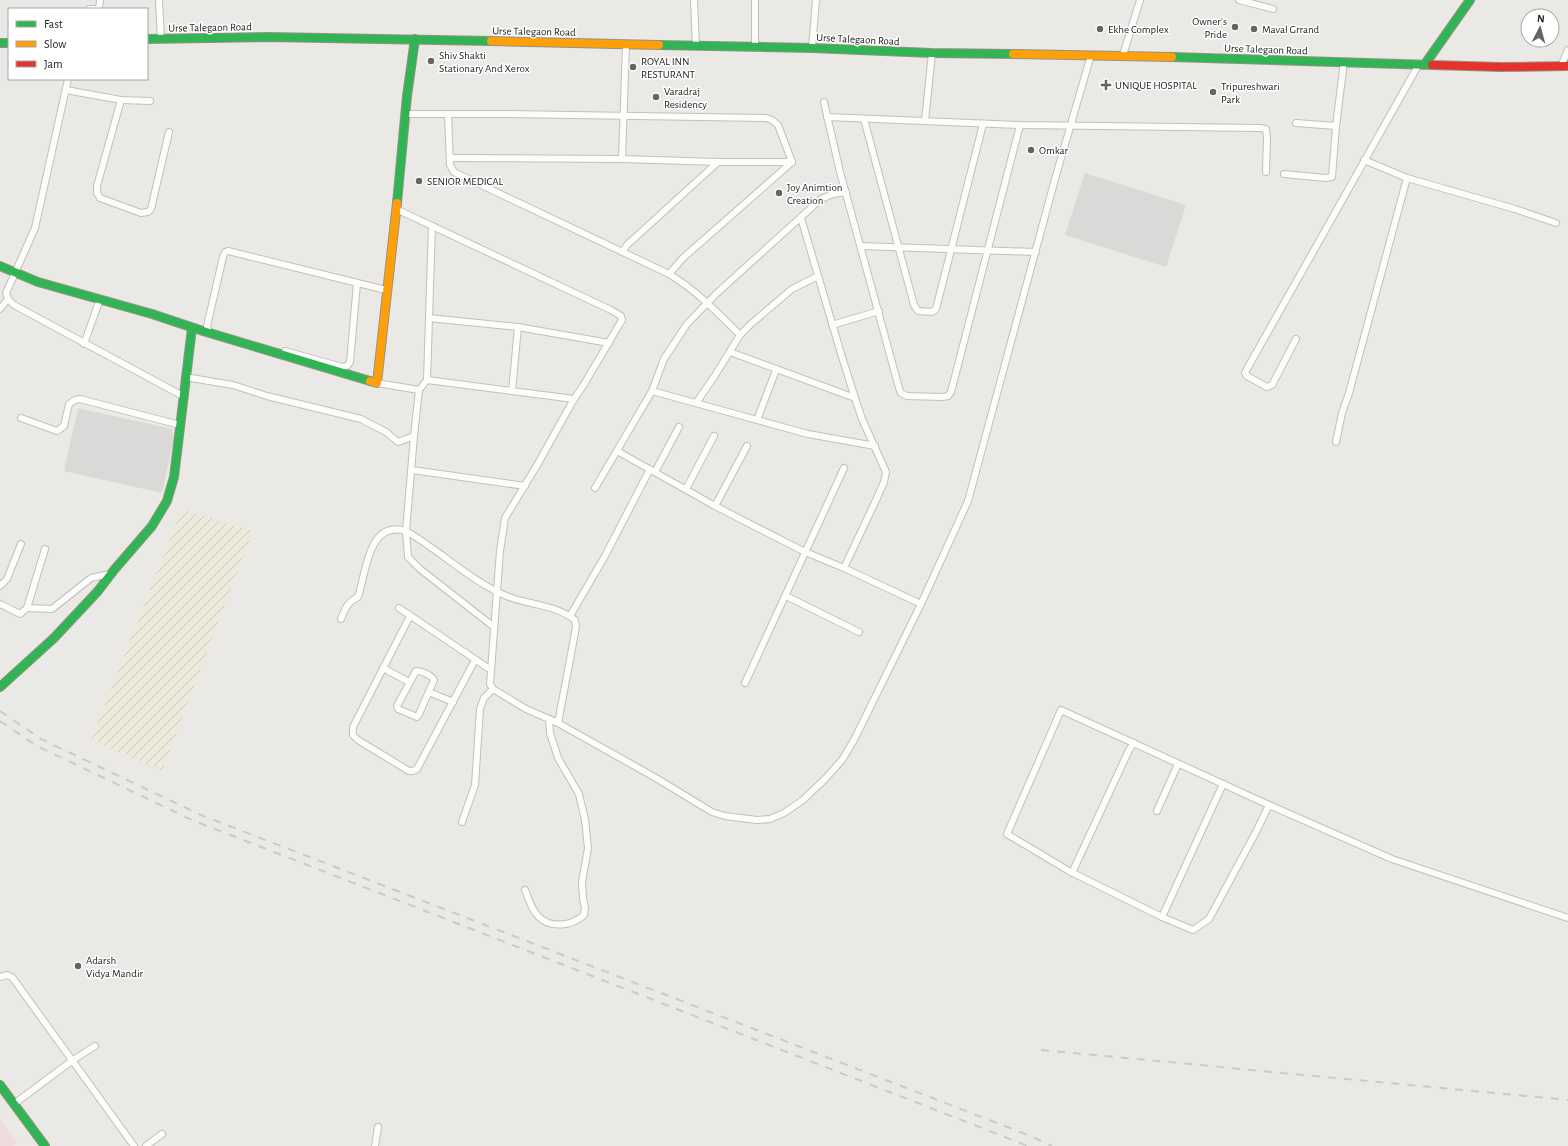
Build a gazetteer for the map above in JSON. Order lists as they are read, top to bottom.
{
  "streets": {
    "main road": ["Urse Talegaon Road"]
  },
  "places": {
    "other": [
      "Owner's Pride",
      "Ekhe Complex",
      "Maval Grrand",
      "Shiv Shakti Stationary And Xerox",
      "ROYAL INN RESTURANT",
      "Tripureshwari Park",
      "Varadraj Residency",
      "Omkar",
      "SENIOR MEDICAL",
      "Joy Animtion Creation",
      "Adarsh Vidya Mandir"
    ],
    "health": ["UNIQUE HOSPITAL"]
  },
  "legend": ["Fast", "Slow", "Jam"],
  "north": "top"
}
